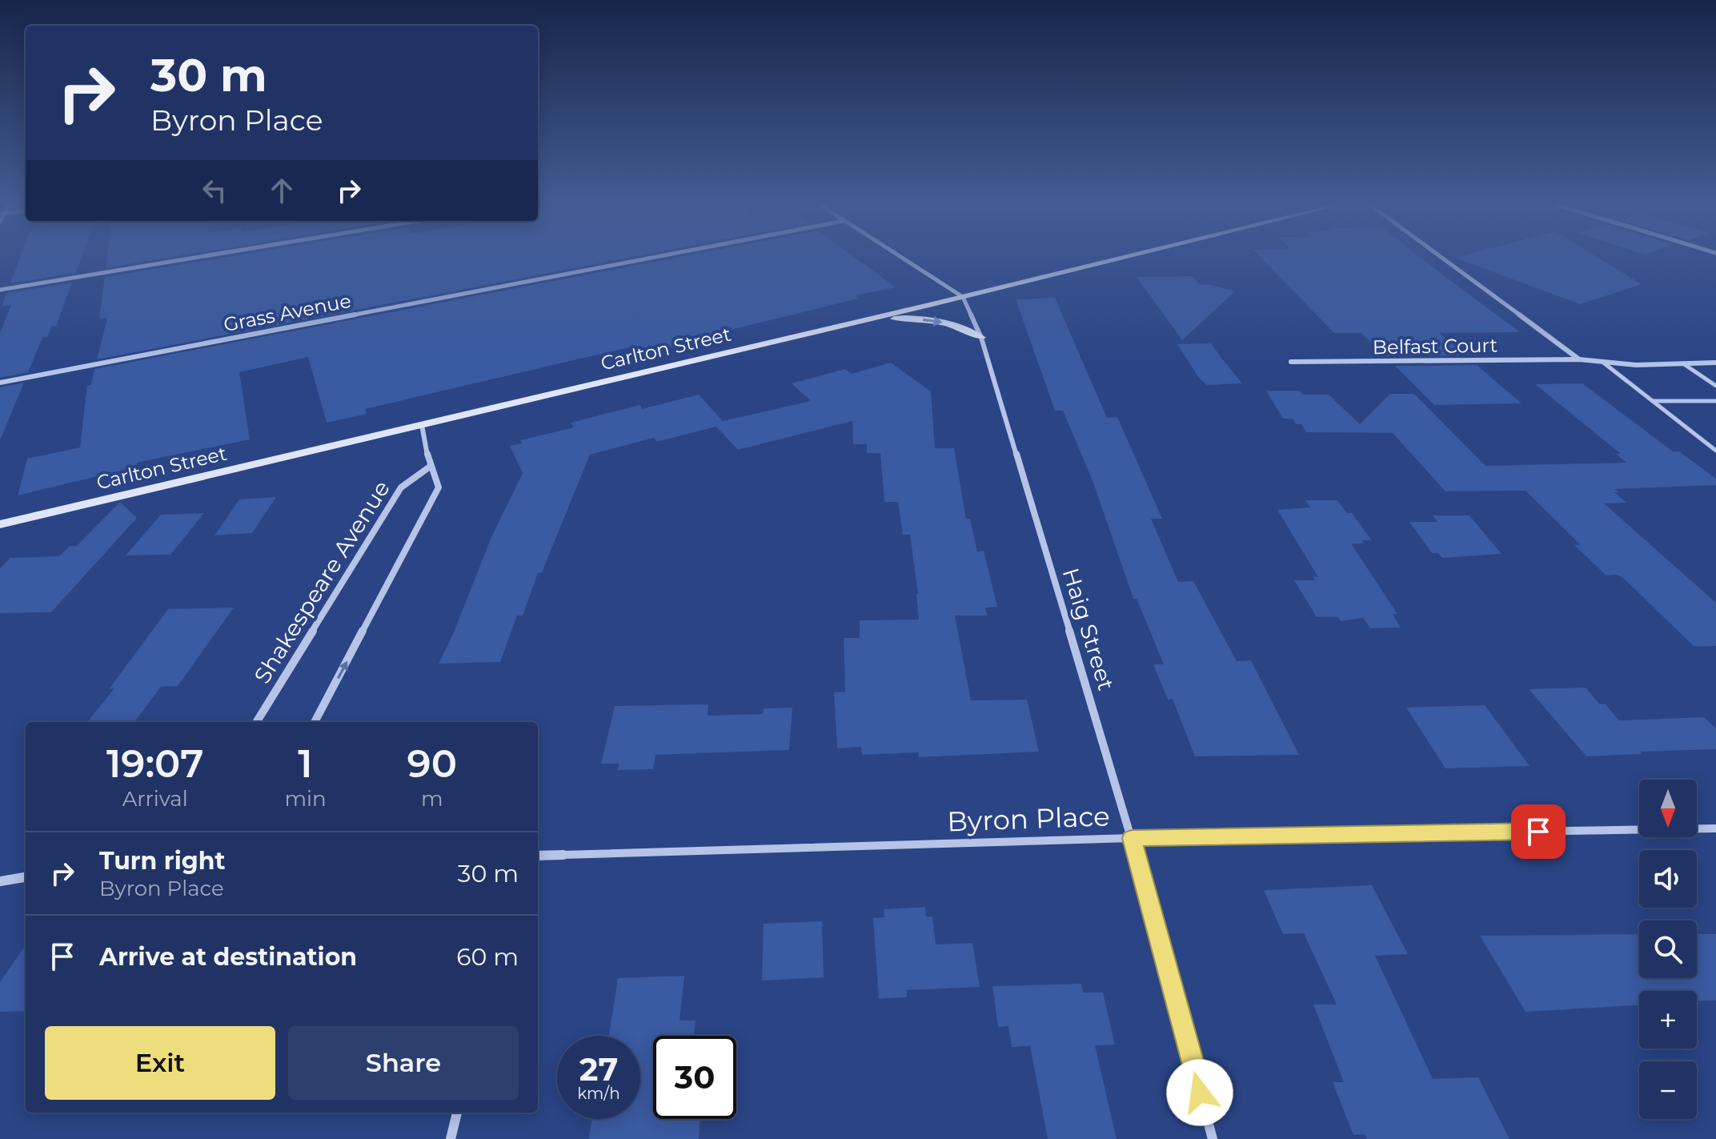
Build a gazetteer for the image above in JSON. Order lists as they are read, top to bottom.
{
  "streets": {
    "main road": ["Carlton Street"],
    "street": [
      "Grass Avenue",
      "Belfast Court",
      "Shakespeare Avenue",
      "Haig Street",
      "Byron Place"
    ]
  },
  "crossings": [
    ["Carlton Street", "Haig Street"],
    ["Haig Street", "Byron Place"]
  ],
  "north": "bottom",
  "page": {
    "turn": ["30 m", "Byron Place"],
    "eta": [
      "19:07",
      "Arrival",
      "1",
      "min",
      "90",
      "m"
    ],
    "map_buttons": ["+", "−"],
    "list": [
      {
        "name": "Turn right",
        "note": "Byron Place",
        "value": "30 m"
      },
      {
        "name": "Arrive at destination",
        "value": "60 m"
      }
    ],
    "buttons": ["Exit", "Share"],
    "speed": "27 km/h",
    "limit": "30"
  }
}
